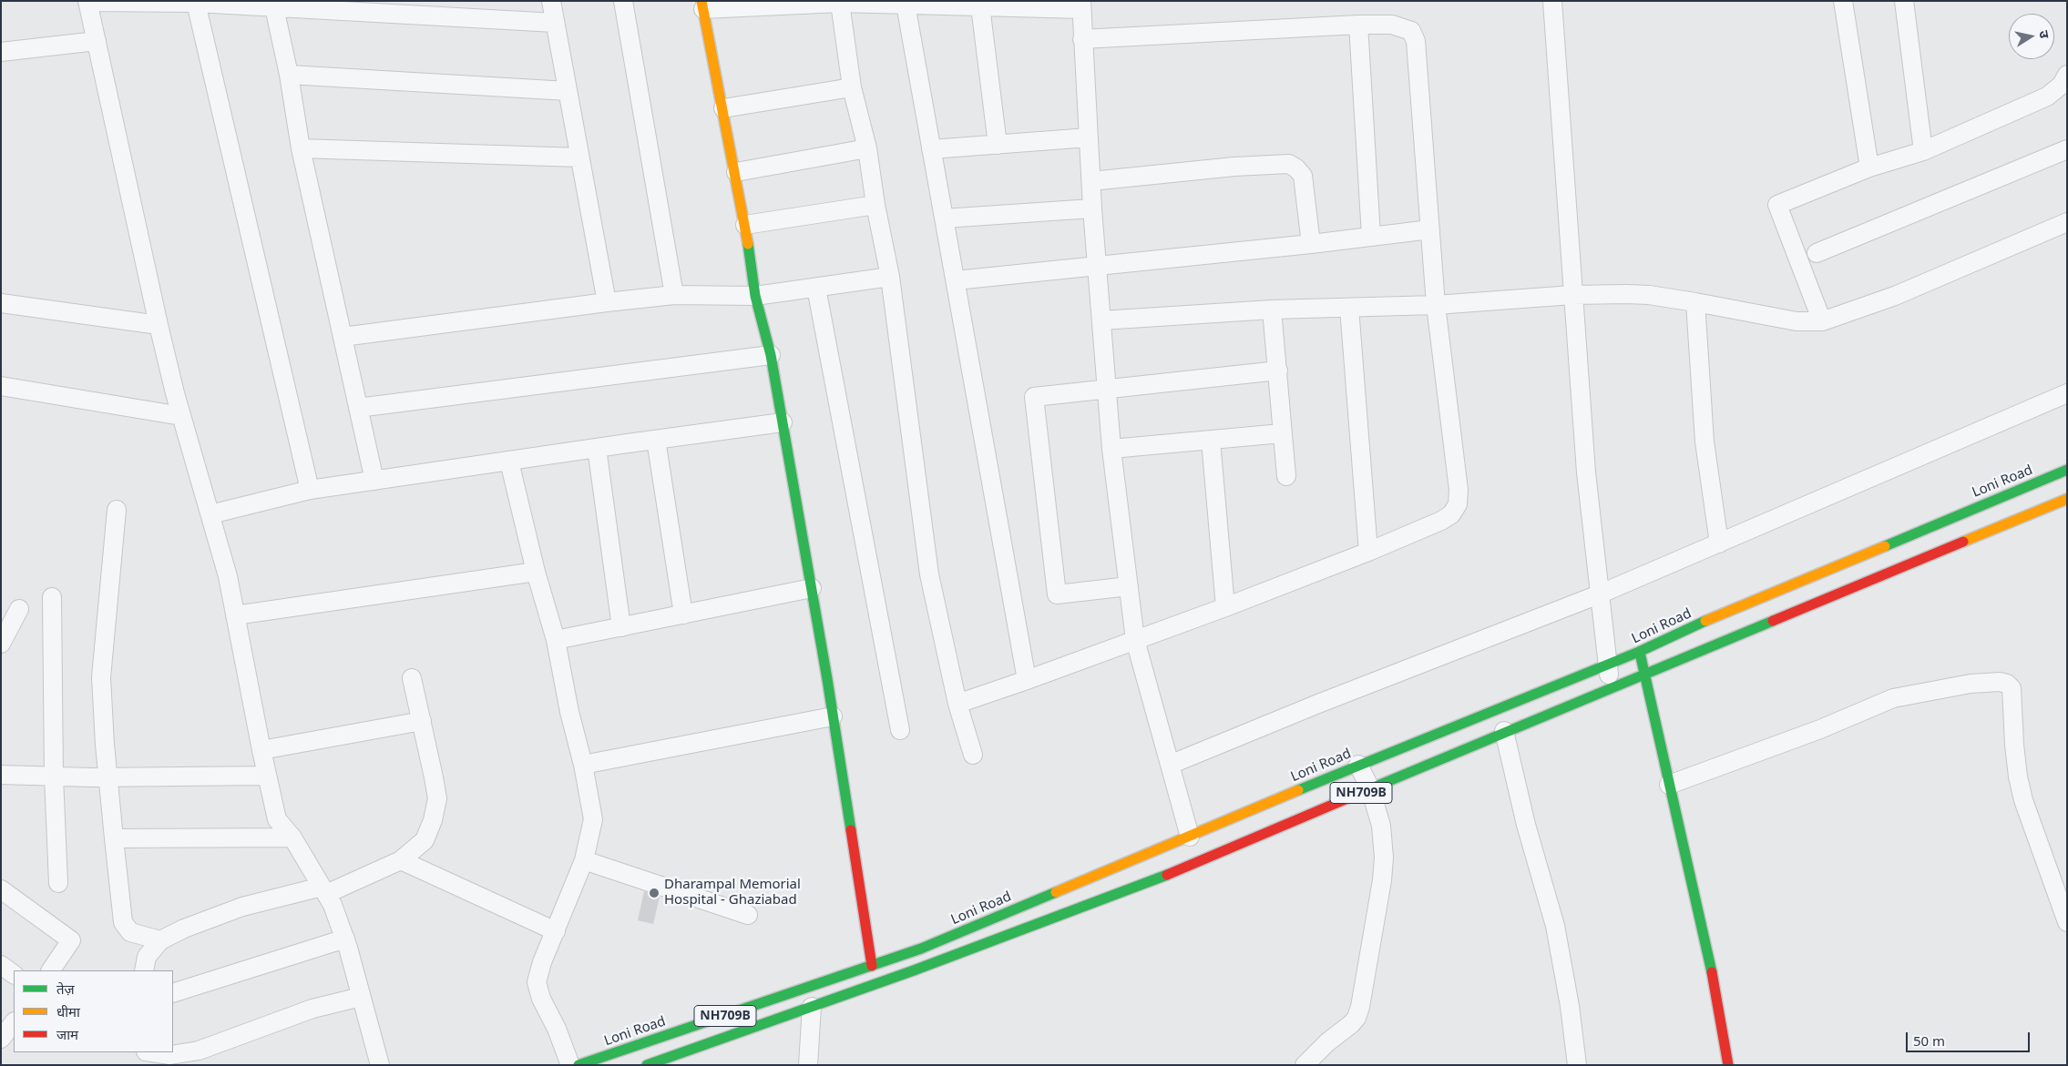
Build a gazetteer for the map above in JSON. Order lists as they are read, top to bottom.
{
  "streets": {
    "main road": ["Loni Road", "NH709B"]
  },
  "places": ["Dharampal Memorial Hospital - Ghaziabad"],
  "legend": ["तेज़", "धीमा", "जाम"],
  "scale_bar": "50 m",
  "north": "right"
}
